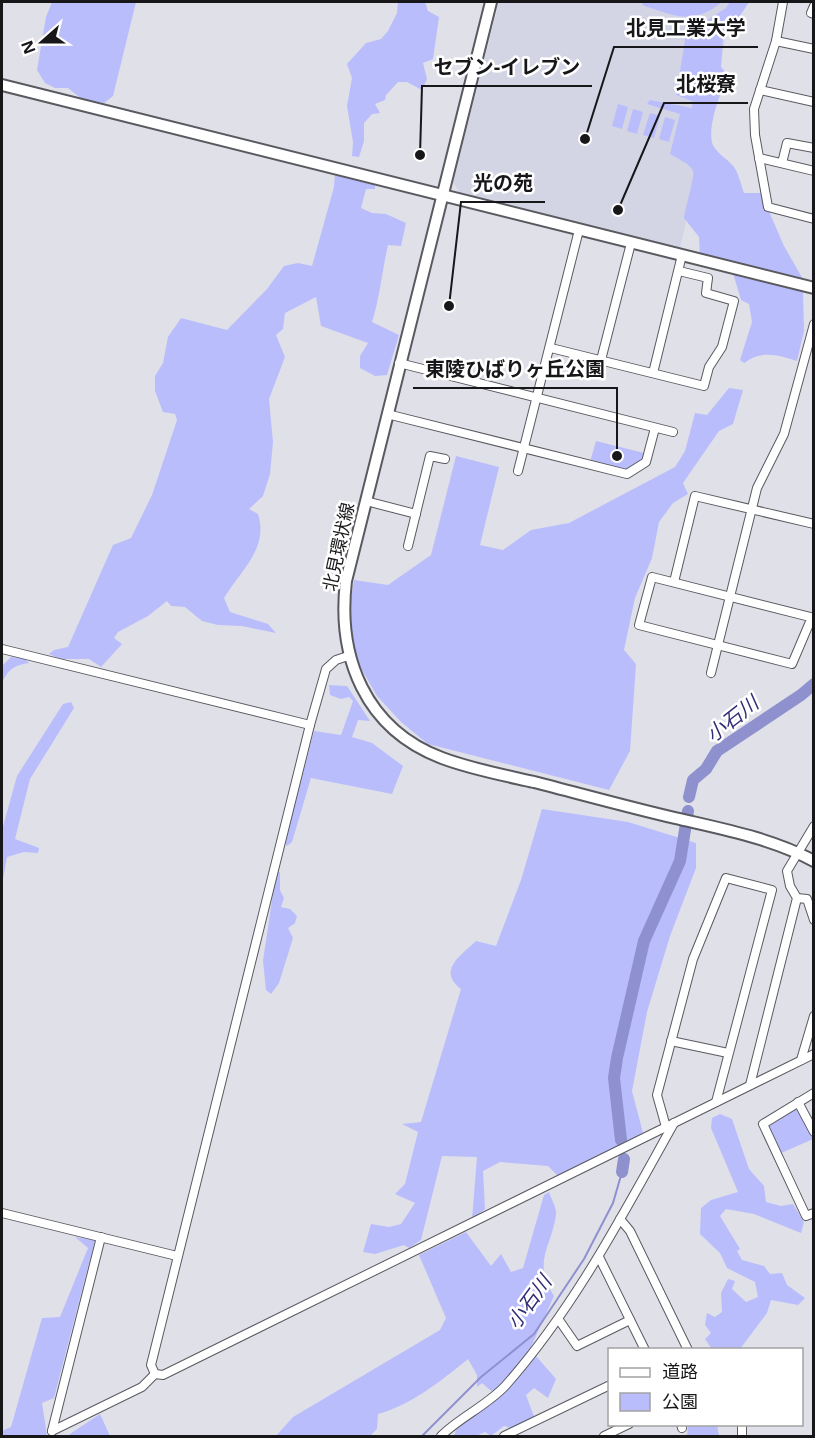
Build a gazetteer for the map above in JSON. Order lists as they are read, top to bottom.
{
  "streets": {
    "main road": ["北見環状線"]
  },
  "water": ["小石川"],
  "places": [
    "北見工業大学",
    "セブン-イレブン",
    "北桜寮",
    "光の苑",
    "東陵ひばりヶ丘公園"
  ],
  "legend": ["道路", "公園"],
  "north": "left"
}
